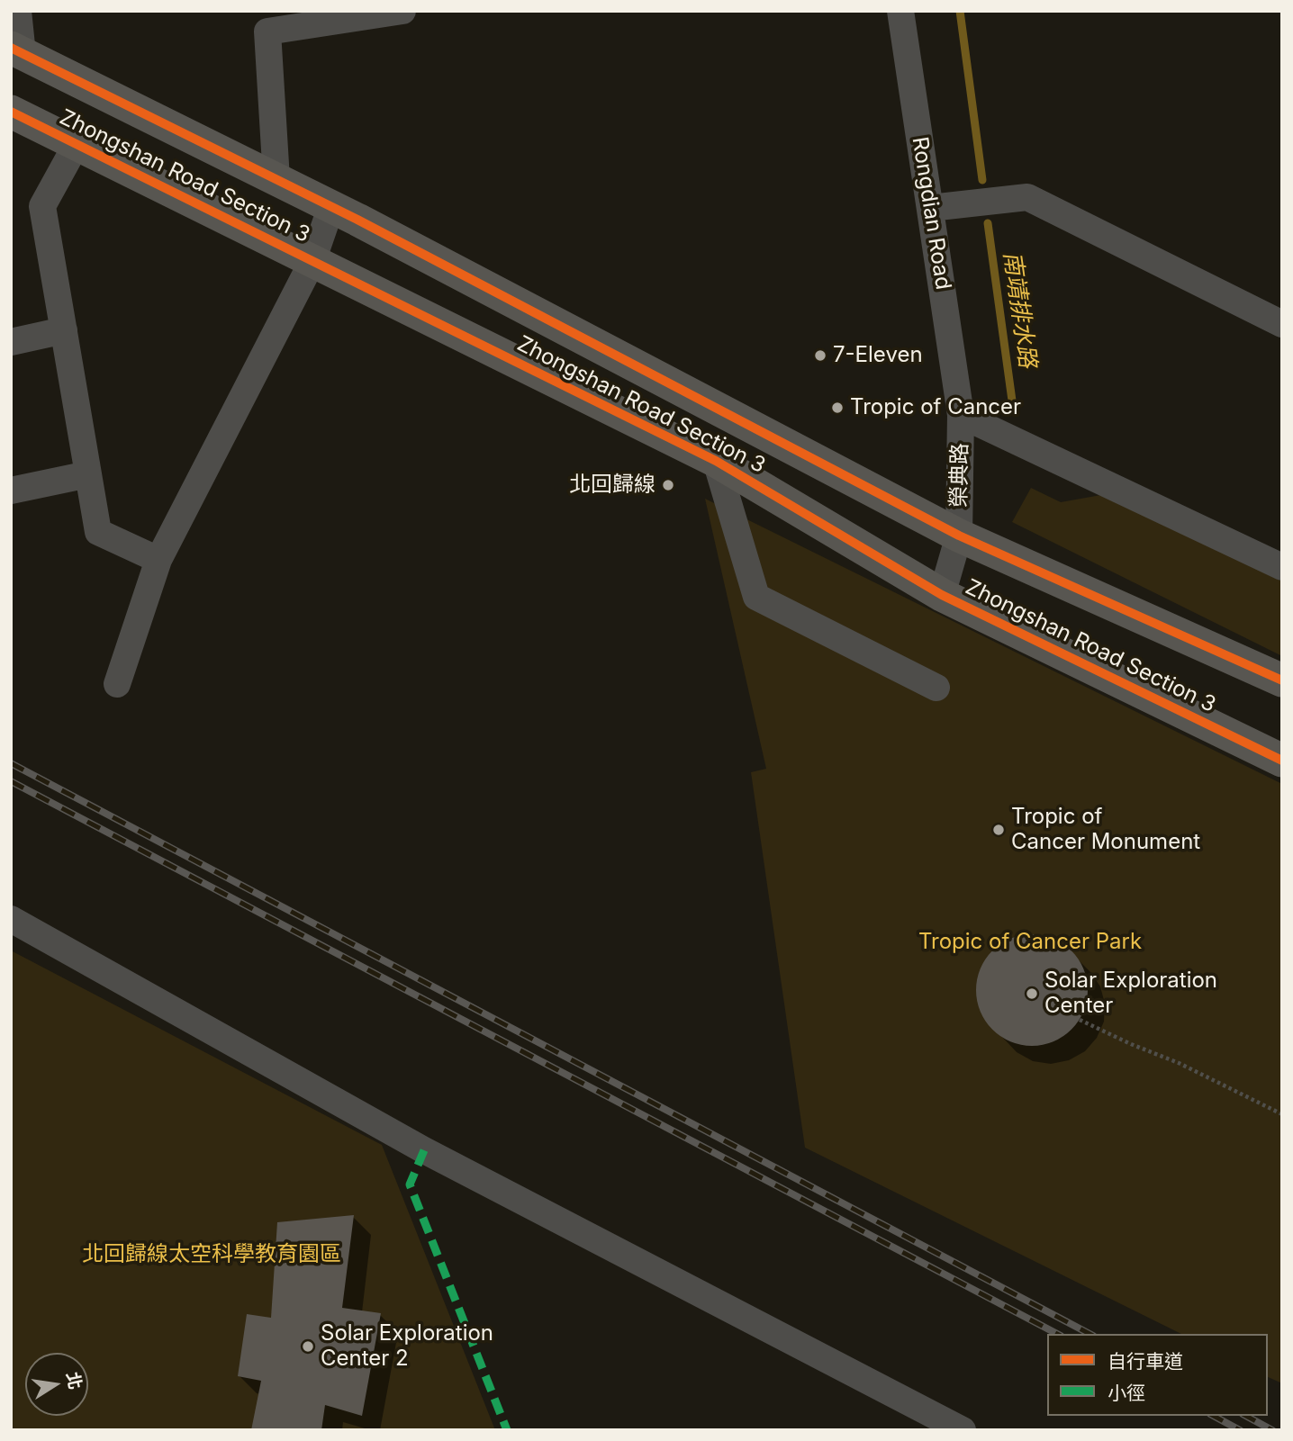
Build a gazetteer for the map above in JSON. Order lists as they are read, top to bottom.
{
  "streets": {
    "main road": ["Zhongshan Road Section 3"],
    "street": ["Rongdian Road", "榮典路"]
  },
  "crossings": [
    ["Zhongshan Road Section 3", "榮典路"],
    ["Rongdian Road", "榮典路"]
  ],
  "water": ["南靖排水路"],
  "parks": ["Tropic of Cancer Park", "北回歸線太空科學教育園區"],
  "places": [
    "7-Eleven",
    "Tropic of Cancer",
    "北回歸線",
    "Tropic of Cancer Monument",
    "Solar Exploration Center",
    "Solar Exploration Center 2"
  ],
  "legend": ["自行車道", "小徑"],
  "north": "right"
}
